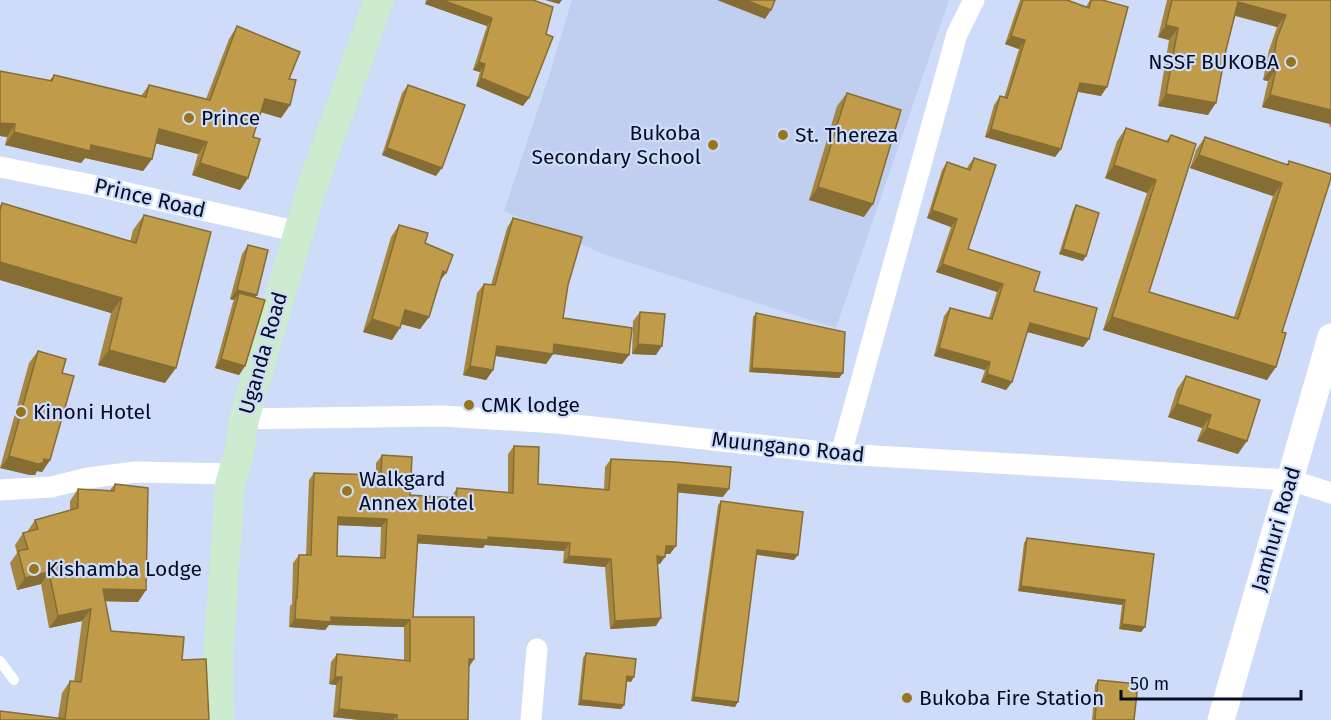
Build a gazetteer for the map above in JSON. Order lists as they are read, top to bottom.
{
  "streets": {
    "main road": ["Uganda Road"],
    "street": ["Prince Road", "Muungano Road", "Jamhuri Road"]
  },
  "crossings": [
    ["Prince Road", "Uganda Road"],
    ["Uganda Road", "Muungano Road"],
    ["Muungano Road", "Jamhuri Road"]
  ],
  "places": [
    "NSSF BUKOBA",
    "Prince",
    "St. Thereza",
    "Bukoba Secondary School",
    "CMK lodge",
    "Kinoni Hotel",
    "Walkgard Annex Hotel",
    "Kishamba Lodge",
    "Bukoba Fire Station"
  ],
  "scale_bar": "50 m"
}
